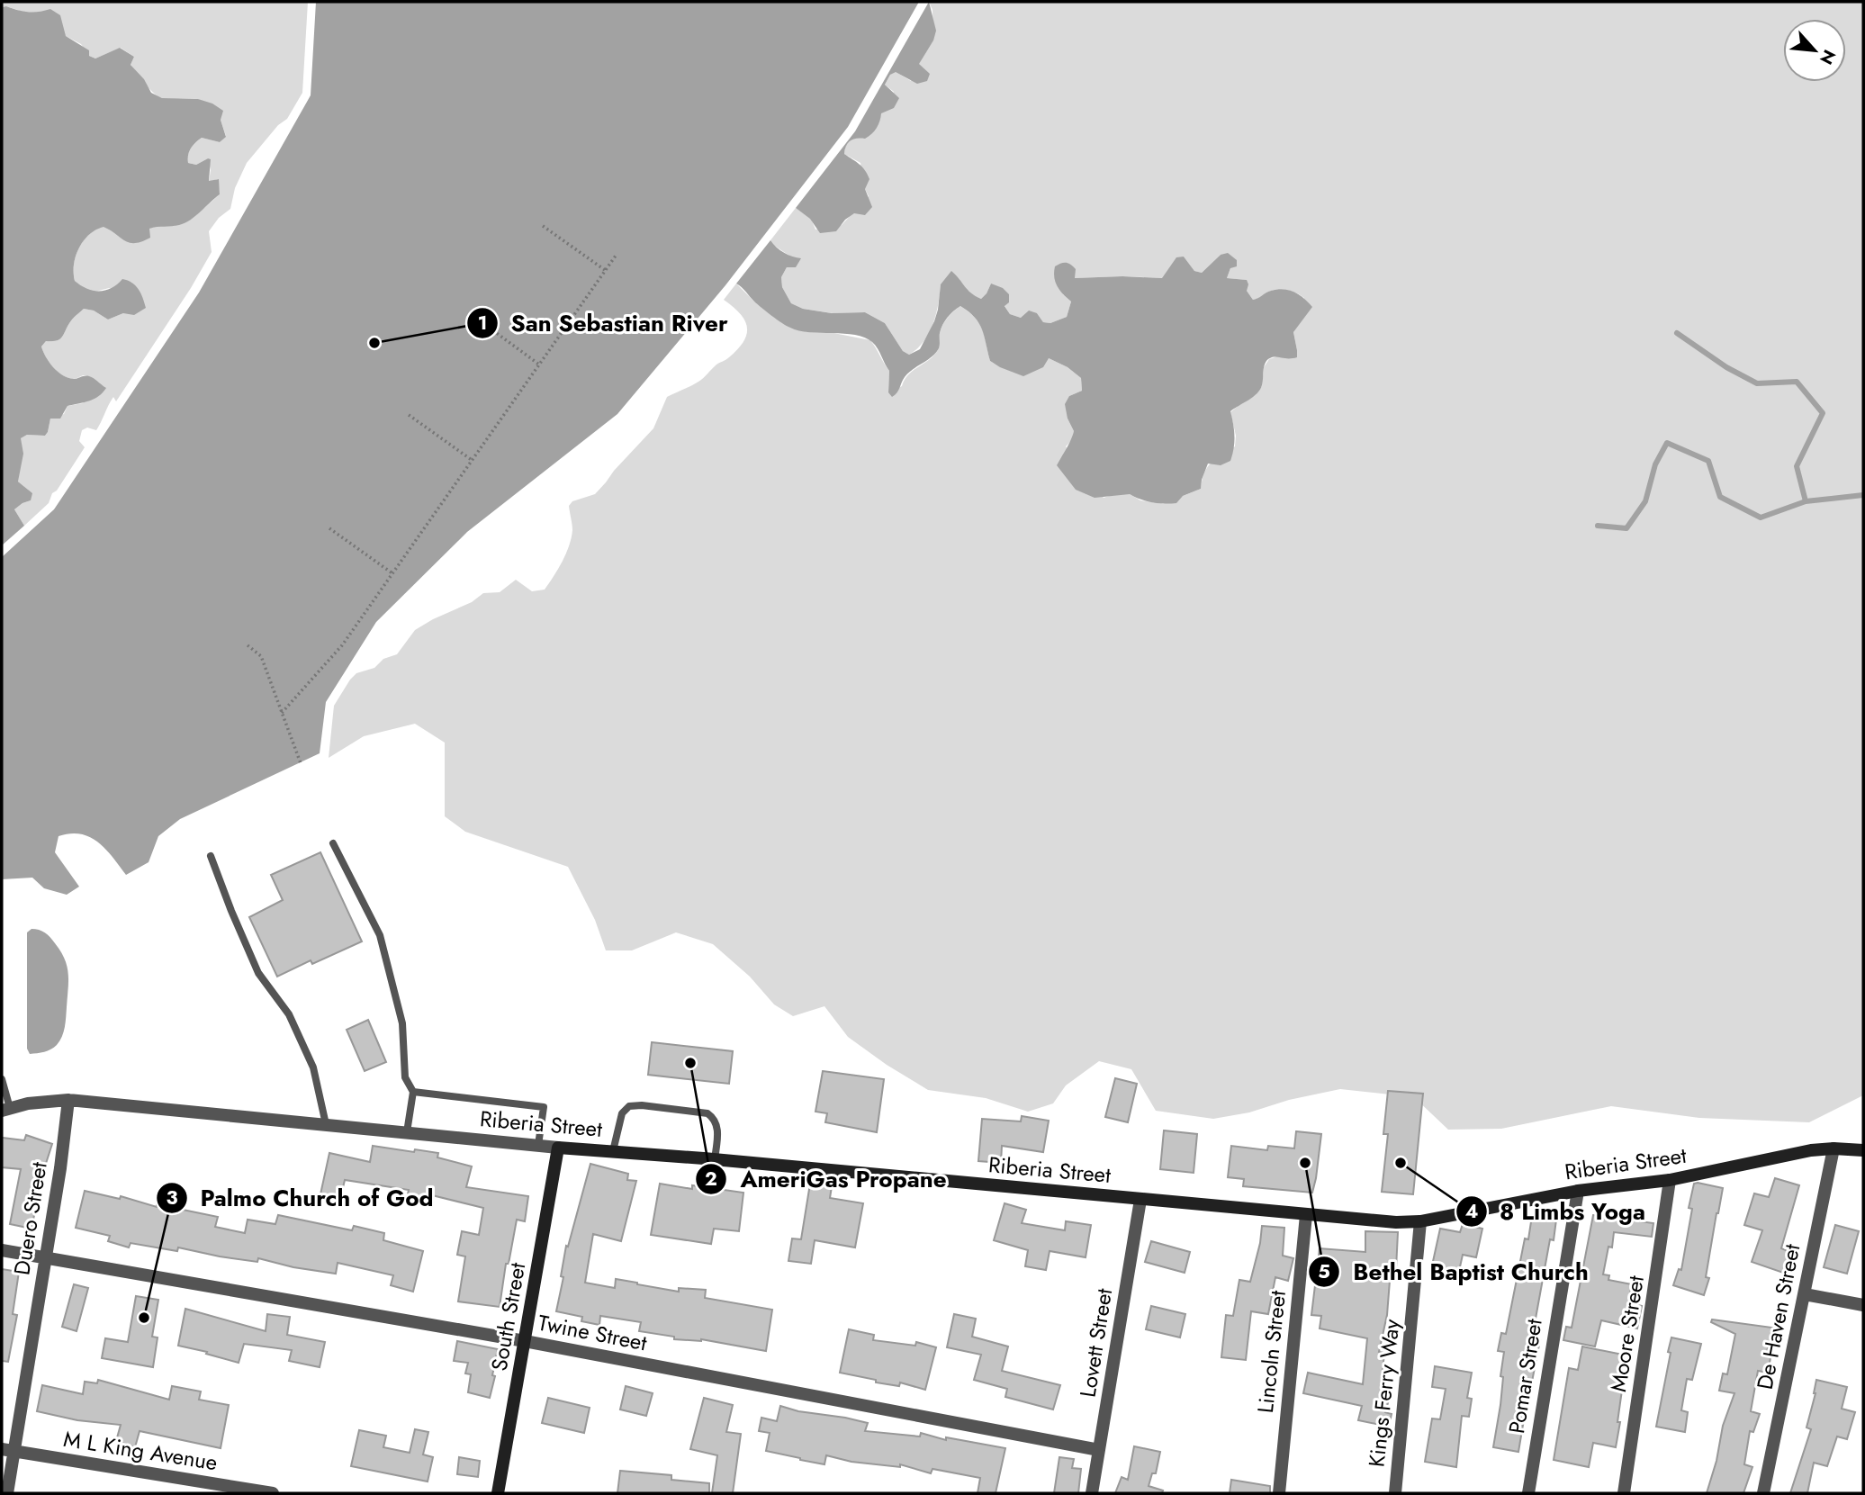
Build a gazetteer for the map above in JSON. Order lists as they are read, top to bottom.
{
  "streets": {
    "street": [
      "Riberia Street",
      "Duero Street",
      "South Street",
      "De Haven Street",
      "Twine Street",
      "Moore Street",
      "Lovett Street",
      "Lincoln Street",
      "Pomar Street",
      "Kings Ferry Way",
      "M L King Avenue"
    ]
  },
  "crossings": [
    ["Riberia Street", "Duero Street"],
    ["Riberia Street", "South Street"],
    ["Riberia Street", "De Haven Street"],
    ["Riberia Street", "Moore Street"],
    ["Riberia Street", "Lovett Street"],
    ["Riberia Street", "Lincoln Street"],
    ["Riberia Street", "Pomar Street"],
    ["Riberia Street", "Kings Ferry Way"],
    ["Duero Street", "Twine Street"],
    ["Duero Street", "M L King Avenue"],
    ["South Street", "Twine Street"],
    ["Twine Street", "Lovett Street"]
  ],
  "places": [
    "San Sebastian River",
    "AmeriGas Propane",
    "Bethel Baptist Church",
    "8 Limbs Yoga",
    "Palmo Church of God"
  ],
  "north": "bottom right"
}
